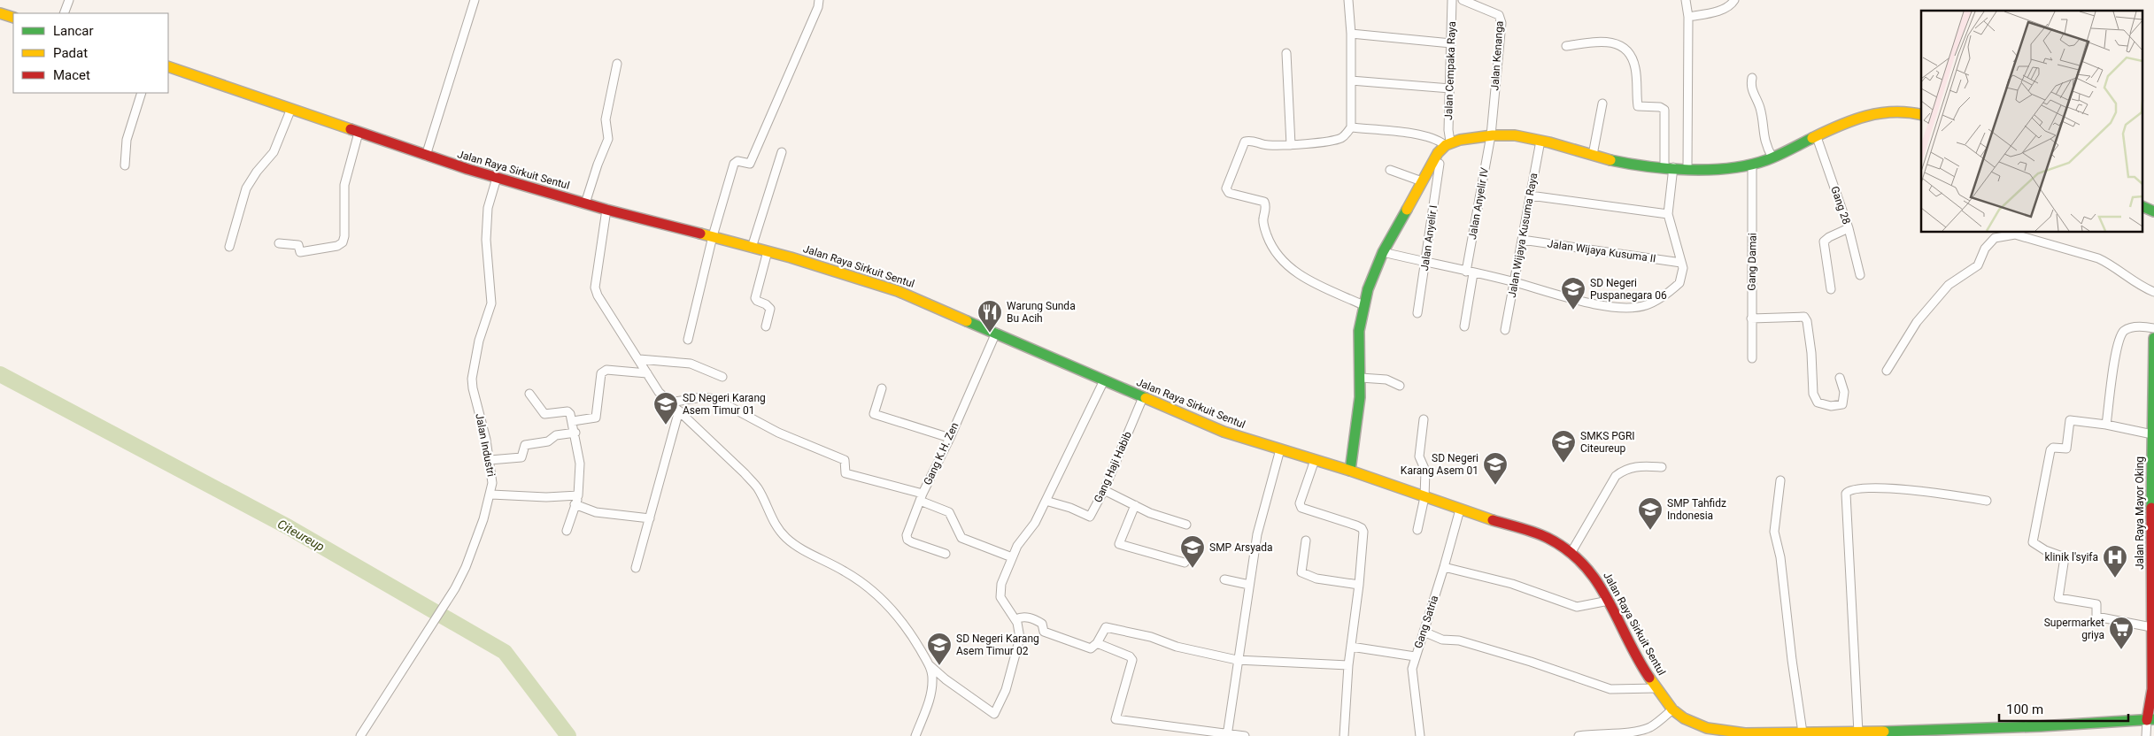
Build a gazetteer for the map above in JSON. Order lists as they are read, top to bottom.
{
  "streets": {
    "main road": ["Jalan Raya Sirkuit Sentul", "Jalan Raya Mayor Oking"],
    "street": [
      "Jalan Kenanga",
      "Jalan Cempaka Raya",
      "Jalan Anyelir IV",
      "Gang 28",
      "Jalan Wijaya Kusuma Raya",
      "Jalan Anyelir I",
      "Jalan Wijaya Kusuma II",
      "Gang Damai",
      "Jalan Industri",
      "Gang K.H. Zen",
      "Gang Haji Habib",
      "Gang Satria"
    ]
  },
  "crossings": [
    ["Jalan Kenanga", "Jalan Anyelir IV"],
    ["Jalan Raya Sirkuit Sentul", "Jalan Industri"],
    ["Jalan Raya Sirkuit Sentul", "Gang K.H. Zen"],
    ["Jalan Raya Sirkuit Sentul", "Gang Haji Habib"],
    ["Jalan Raya Sirkuit Sentul", "Jalan Raya Mayor Oking"],
    ["Jalan Raya Sirkuit Sentul", "Gang Satria"],
    ["Jalan Wijaya Kusuma Raya", "Jalan Wijaya Kusuma II"]
  ],
  "water": ["Citeureup"],
  "places": {
    "school or university": [
      "SD Negeri Puspanegara 06",
      "SD Negeri Karang Asem Timur 01",
      "SMKS PGRI Citeureup",
      "SD Negeri Karang Asem 01",
      "SMP Tahfidz Indonesia",
      "SMP Arsyada",
      "SD Negeri Karang Asem Timur 02"
    ],
    "restaurant": ["Warung Sunda Bu Acih"],
    "hospital": ["klinik l'syifa"],
    "supermarket": ["Supermarket griya"]
  },
  "legend": ["Lancar", "Padat", "Macet"],
  "scale_bar": "100 m"
}
